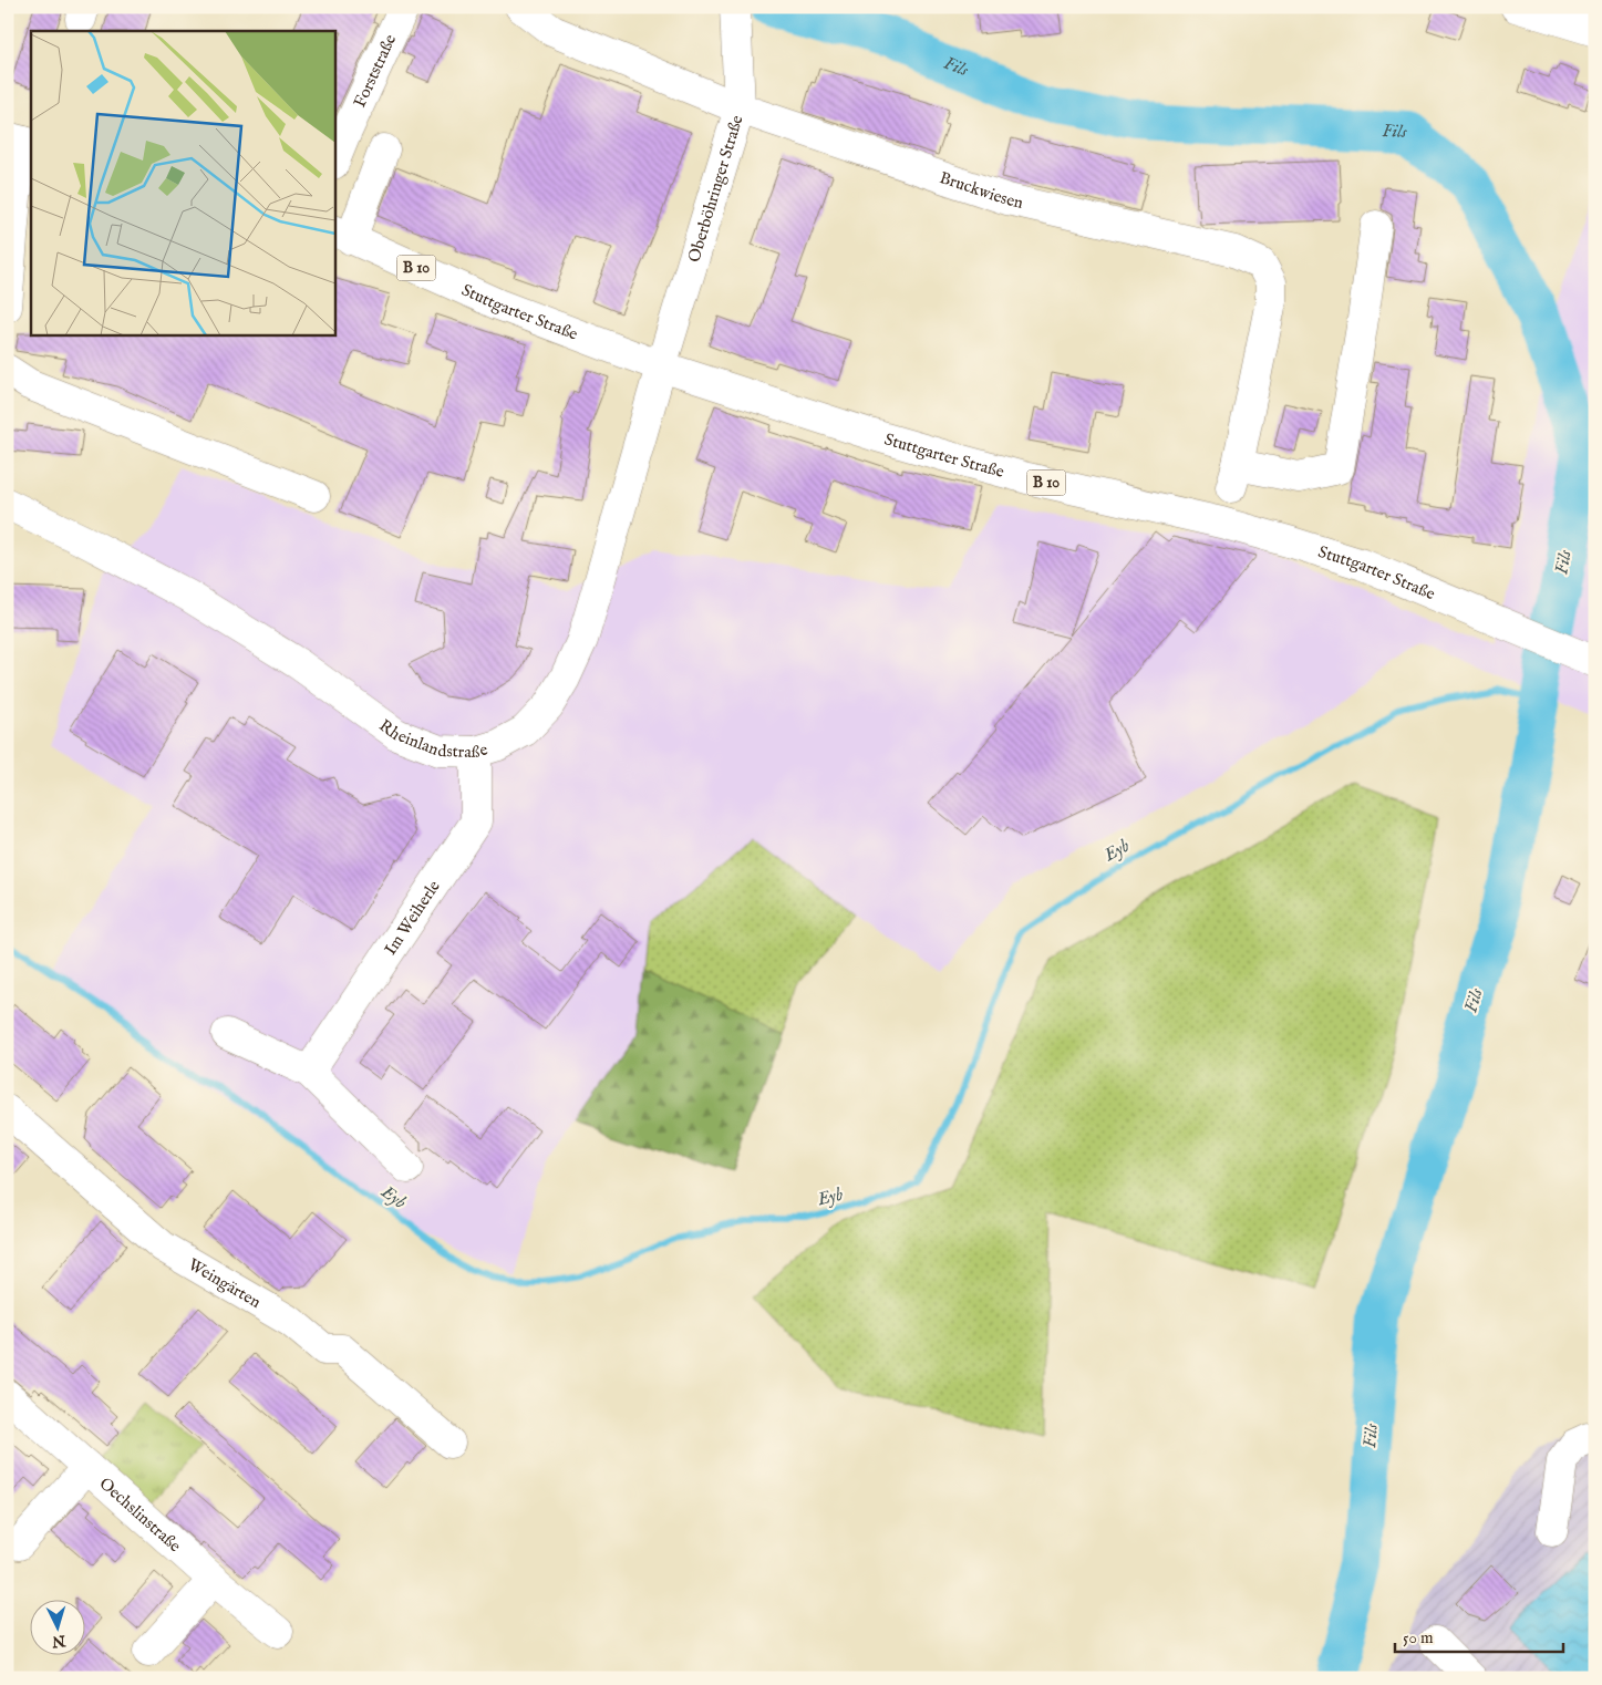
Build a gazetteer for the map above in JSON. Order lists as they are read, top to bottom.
{
  "streets": {
    "street": [
      "Forststraße",
      "Oberböhringer Straße",
      "Bruckwiesen",
      "B 10",
      "Stuttgarter Straße",
      "Rheinlandstraße",
      "Im Weiherle",
      "Weingärten",
      "Oechslinstraße"
    ]
  },
  "crossings": [
    ["Oberböhringer Straße", "Bruckwiesen"],
    ["Oberböhringer Straße", "Stuttgarter Straße"],
    ["Oberböhringer Straße", "Rheinlandstraße"],
    ["Stuttgarter Straße", "Rheinlandstraße"],
    ["Rheinlandstraße", "Im Weiherle"]
  ],
  "water": ["Fils", "Eyb"],
  "scale_bar": "50 m",
  "north": "bottom"
}
